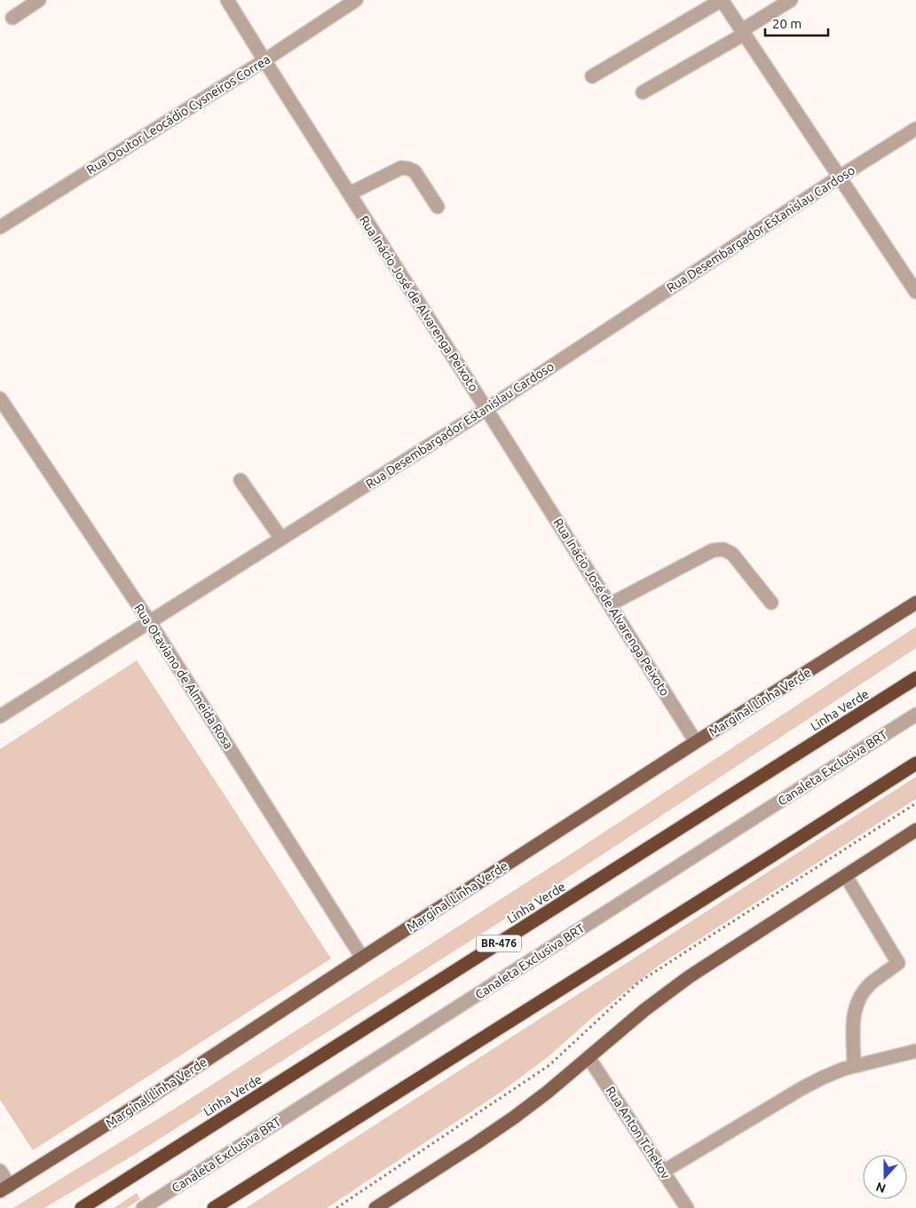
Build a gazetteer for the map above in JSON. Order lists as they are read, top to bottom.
{
  "streets": {
    "highway": ["Linha Verde", "BR-476"],
    "main road": ["Marginal Linha Verde"],
    "street": [
      "Rua Doutor Leocádio Cysneiros Correa",
      "Rua Desembargador Estanislau Cardoso",
      "Rua Inácio José de Alvarenga Peixoto",
      "Rua Otaviano de Almeida Rosa",
      "Canaleta Exclusiva BRT",
      "Rua Anton Tchekov"
    ]
  },
  "crossings": [
    ["Rua Doutor Leocádio Cysneiros Correa", "Rua Inácio José de Alvarenga Peixoto"],
    ["Rua Desembargador Estanislau Cardoso", "Rua Inácio José de Alvarenga Peixoto"],
    ["Rua Desembargador Estanislau Cardoso", "Rua Otaviano de Almeida Rosa"],
    ["Rua Inácio José de Alvarenga Peixoto", "Marginal Linha Verde"],
    ["Rua Otaviano de Almeida Rosa", "Marginal Linha Verde"]
  ],
  "scale_bar": "20 m",
  "north": "bottom"
}
